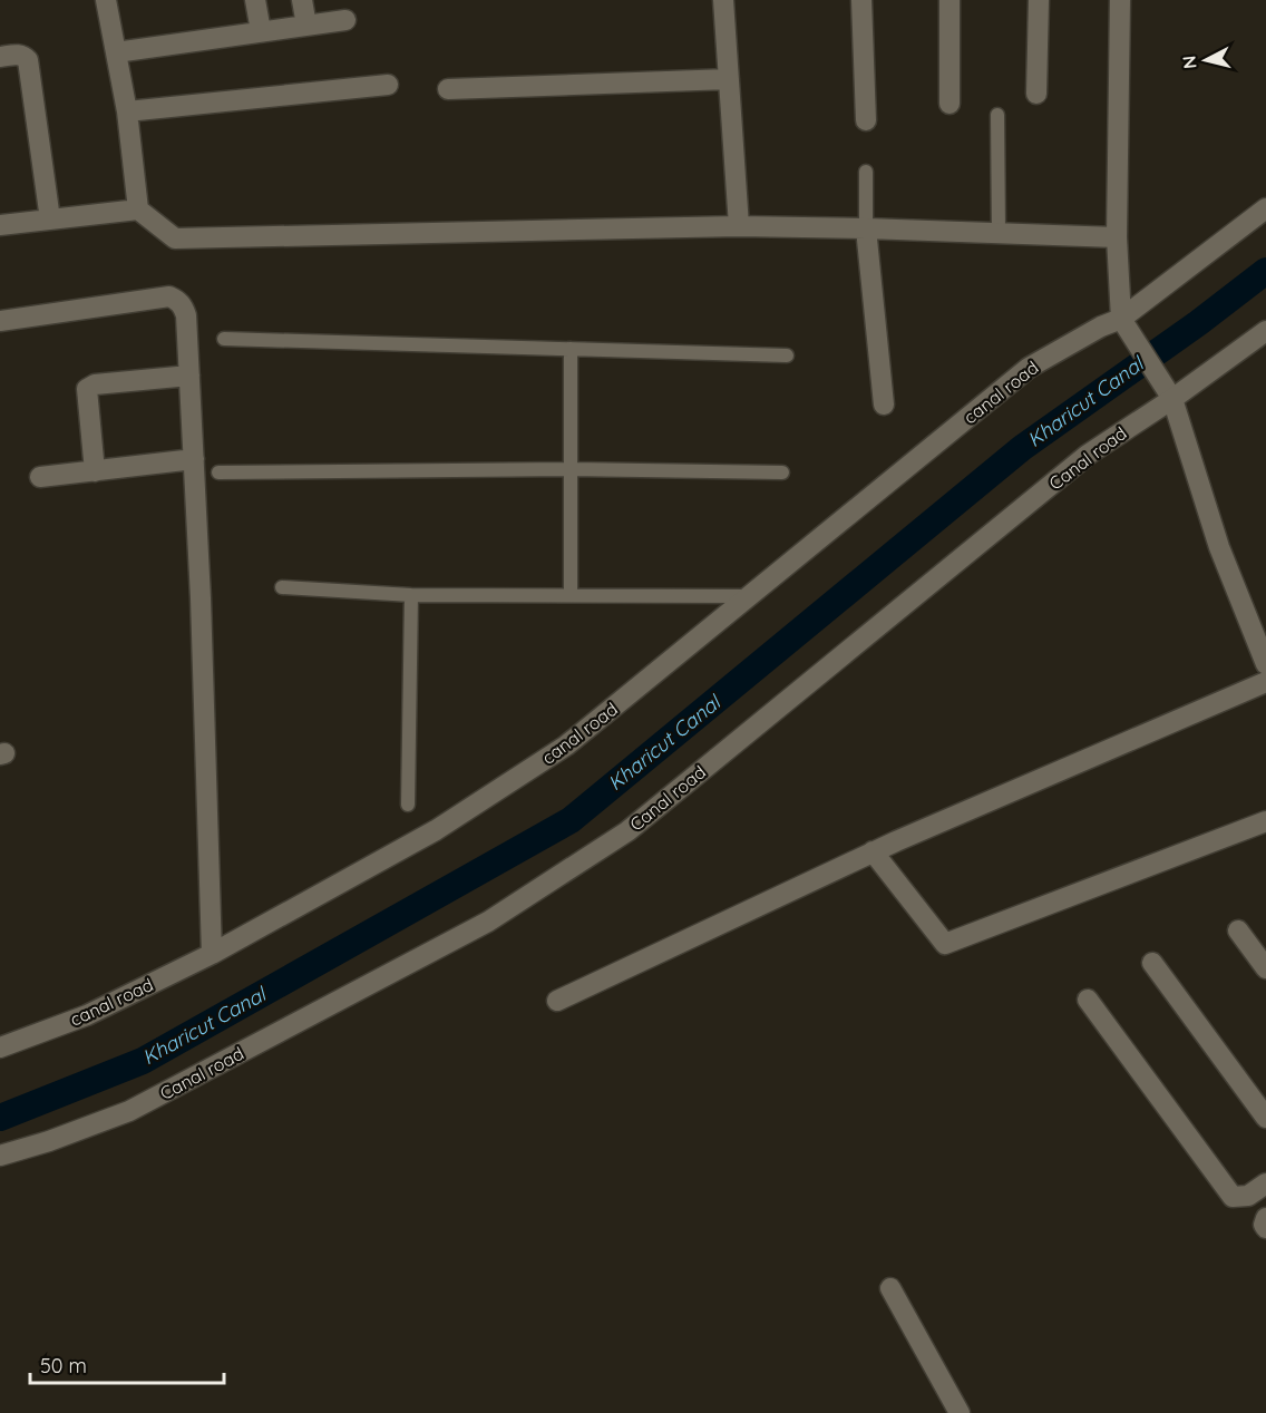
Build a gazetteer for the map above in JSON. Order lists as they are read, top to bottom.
{
  "streets": {
    "street": ["canal road", "Canal road"]
  },
  "water": ["Kharicut Canal"],
  "scale_bar": "50 m",
  "north": "left"
}
